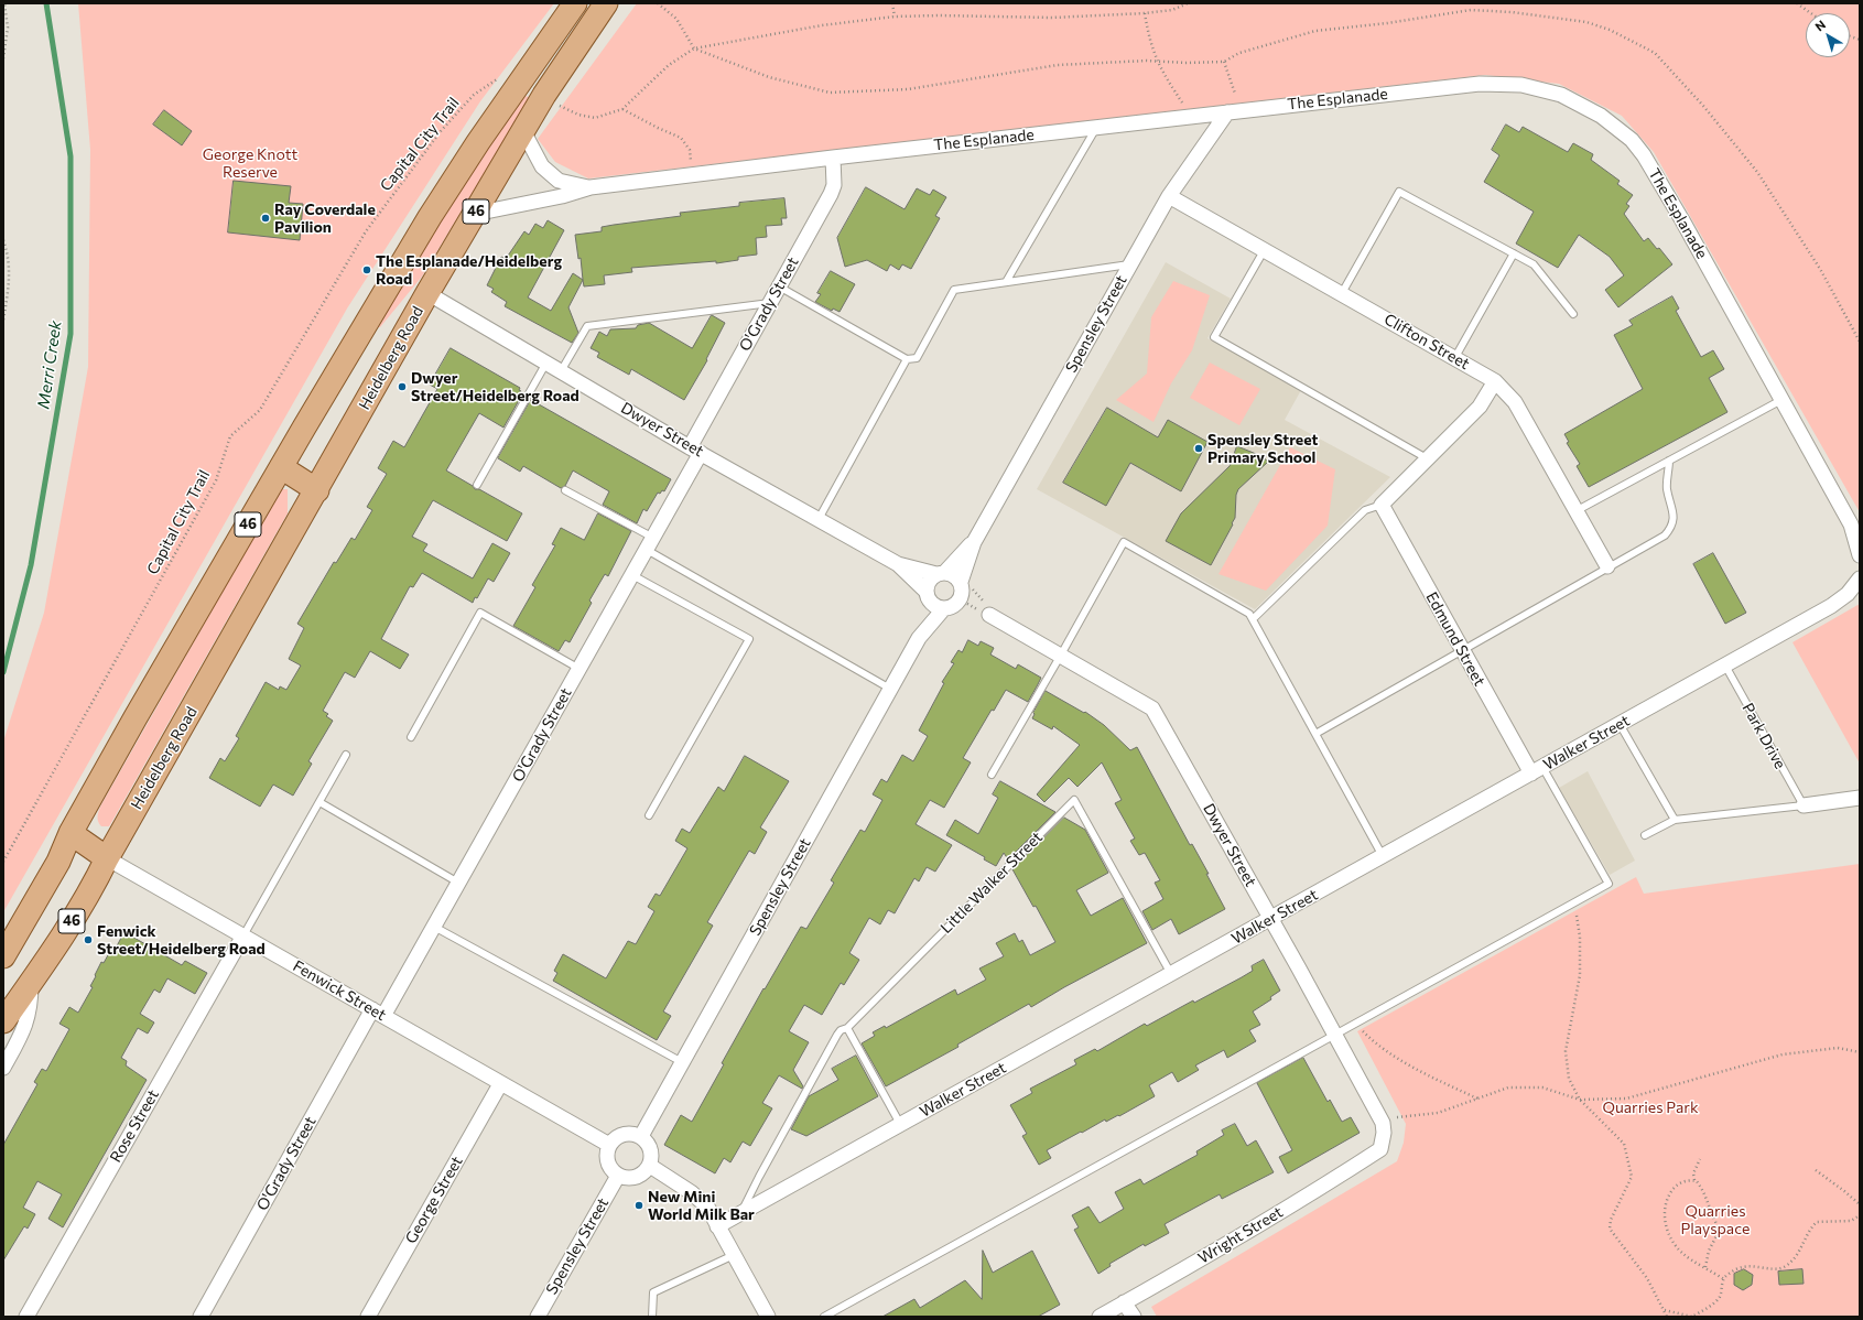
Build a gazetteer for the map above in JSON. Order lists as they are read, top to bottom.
{
  "streets": {
    "main road": ["46", "Heidelberg Road", "Fenwick Street"],
    "street": [
      "The Esplanade",
      "O'Grady Street",
      "Spensley Street",
      "Clifton Street",
      "Dwyer Street",
      "Edmund Street",
      "Walker Street",
      "Rose Street",
      "George Street",
      "Wright Street"
    ],
    "lane": ["Park Drive", "Little Walker Street"],
    "path": ["Capital City Trail"]
  },
  "crossings": [
    ["The Esplanade", "O'Grady Street"],
    ["The Esplanade", "Spensley Street"],
    ["The Esplanade", "Heidelberg Road"],
    ["Capital City Trail", "46"],
    ["46", "Fenwick Street"],
    ["O'Grady Street", "Dwyer Street"],
    ["O'Grady Street", "Fenwick Street"],
    ["Spensley Street", "Clifton Street"],
    ["Spensley Street", "Dwyer Street"],
    ["Spensley Street", "Fenwick Street"],
    ["Heidelberg Road", "Dwyer Street"],
    ["Heidelberg Road", "Fenwick Street"],
    ["Dwyer Street", "Walker Street"],
    ["Dwyer Street", "Wright Street"],
    ["Edmund Street", "Walker Street"],
    ["Park Drive", "Walker Street"],
    ["Walker Street", "Little Walker Street"],
    ["Fenwick Street", "Rose Street"],
    ["Fenwick Street", "George Street"]
  ],
  "water": ["Merri Creek"],
  "parks": ["George Knott Reserve", "Quarries Park", "Quarries Playspace"],
  "places": [
    "Ray Coverdale Pavilion",
    "The Esplanade/Heidelberg Road",
    "Dwyer Street/Heidelberg Road",
    "Spensley Street Primary School",
    "Fenwick Street/Heidelberg Road",
    "New Mini World Milk Bar"
  ],
  "north": "top left"
}
